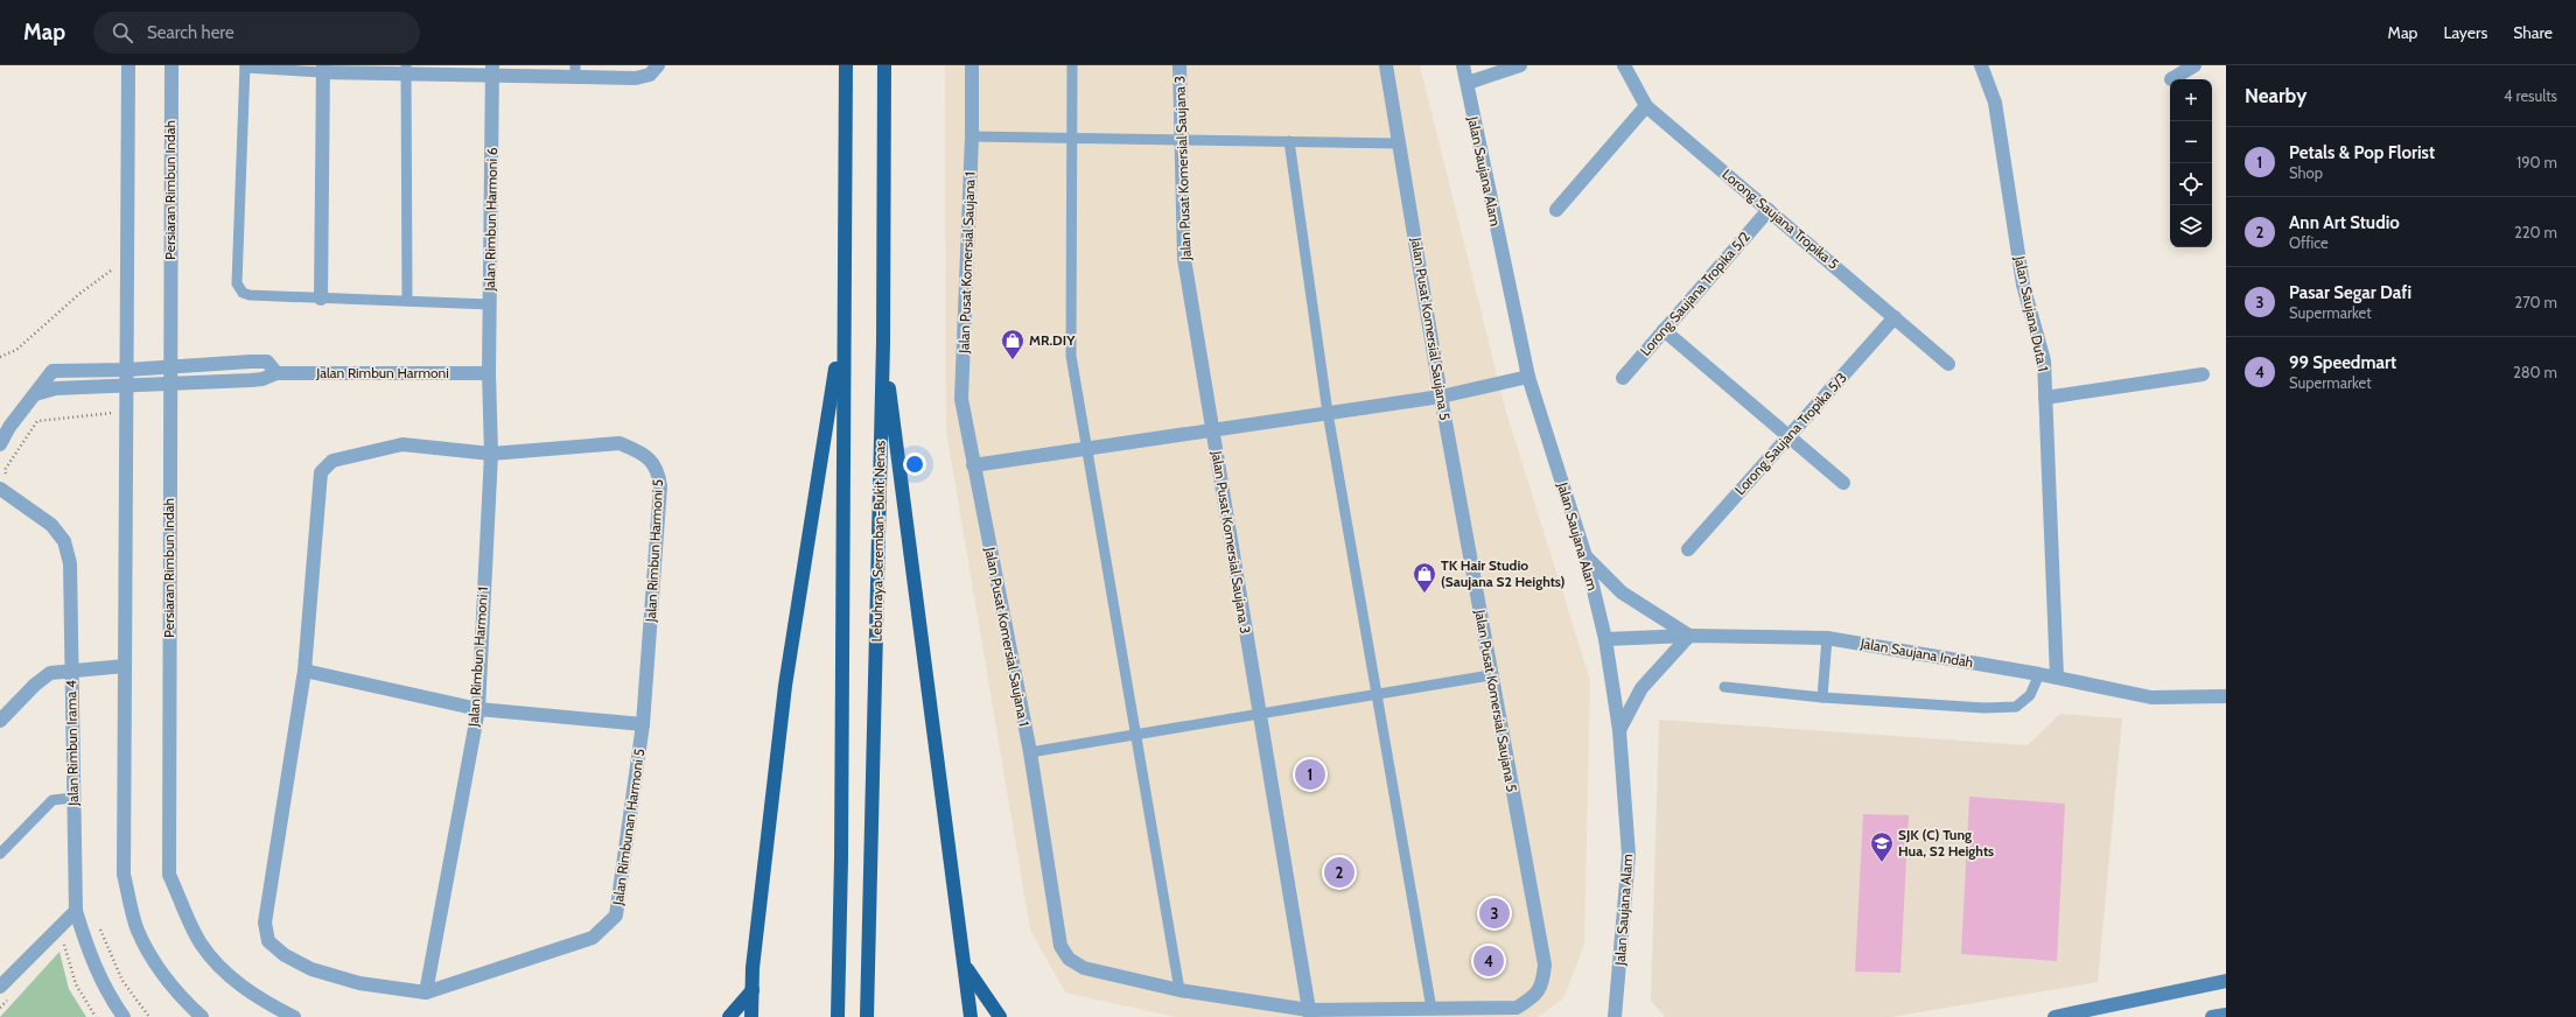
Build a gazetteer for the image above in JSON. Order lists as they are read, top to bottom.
{
  "streets": {
    "highway": ["Lebuhraya Seremban-Bukit Nenas"],
    "street": [
      "Jalan Pusat Komersial Saujana 3",
      "Jalan Saujana Alam",
      "Persiaran Rimbun Indah",
      "Jalan Rimbun Harmoni 6",
      "Lorong Saujana Tropika 5",
      "Jalan Pusat Komersial Saujana 1",
      "Lorong Saujana Tropika 5/2",
      "Jalan Saujana Duta 1",
      "Jalan Pusat Komersial Saujana 5",
      "Jalan Rimbun Harmoni",
      "Lorong Saujana Tropika 5/3",
      "Jalan Rimbun Harmoni 5",
      "Jalan Saujana Indah",
      "Jalan Rimbun Harmoni 1",
      "Jalan Rimbun Irama 4",
      "Jalan Rimbunan Harmoni 5"
    ]
  },
  "crossings": [
    ["Jalan Pusat Komersial Saujana 3", "Jalan Pusat Komersial Saujana 1"],
    ["Jalan Pusat Komersial Saujana 3", "Jalan Pusat Komersial Saujana 5"],
    ["Jalan Saujana Alam", "Jalan Saujana Indah"],
    ["Persiaran Rimbun Indah", "Jalan Rimbun Harmoni"],
    ["Jalan Rimbun Harmoni 6", "Jalan Rimbun Harmoni"],
    ["Jalan Rimbun Harmoni 6", "Jalan Rimbun Harmoni 1"],
    ["Lorong Saujana Tropika 5", "Lorong Saujana Tropika 5/2"],
    ["Lorong Saujana Tropika 5", "Lorong Saujana Tropika 5/3"],
    ["Jalan Pusat Komersial Saujana 1", "Jalan Pusat Komersial Saujana 5"],
    ["Jalan Saujana Duta 1", "Jalan Saujana Indah"],
    ["Jalan Rimbun Harmoni", "Jalan Rimbun Harmoni 1"],
    ["Jalan Rimbun Harmoni 5", "Jalan Rimbun Harmoni 1"],
    ["Jalan Rimbun Harmoni 5", "Jalan Rimbunan Harmoni 5"],
    ["Jalan Rimbun Harmoni 1", "Jalan Rimbunan Harmoni 5"]
  ],
  "places": {
    "shop": ["MR.DIY", "TK Hair Studio (Saujana S2 Heights)"],
    "school or university": ["SJK (C) Tung Hua, S2 Heights"]
  },
  "page": {
    "header": "Map",
    "search": "Search here",
    "nav": ["Map", "Layers", "Share"],
    "heading": ["Nearby", "4 results"],
    "map_buttons": ["+", "−"],
    "list": [
      {
        "mark": "1",
        "name": "Petals & Pop Florist",
        "note": "Shop",
        "value": "190 m"
      },
      {
        "mark": "2",
        "name": "Ann Art Studio",
        "note": "Office",
        "value": "220 m"
      },
      {
        "mark": "3",
        "name": "Pasar Segar Dafi",
        "note": "Supermarket",
        "value": "270 m"
      },
      {
        "mark": "4",
        "name": "99 Speedmart",
        "note": "Supermarket",
        "value": "280 m"
      }
    ],
    "pins": [
      "1",
      "2",
      "3",
      "4"
    ]
  }
}
